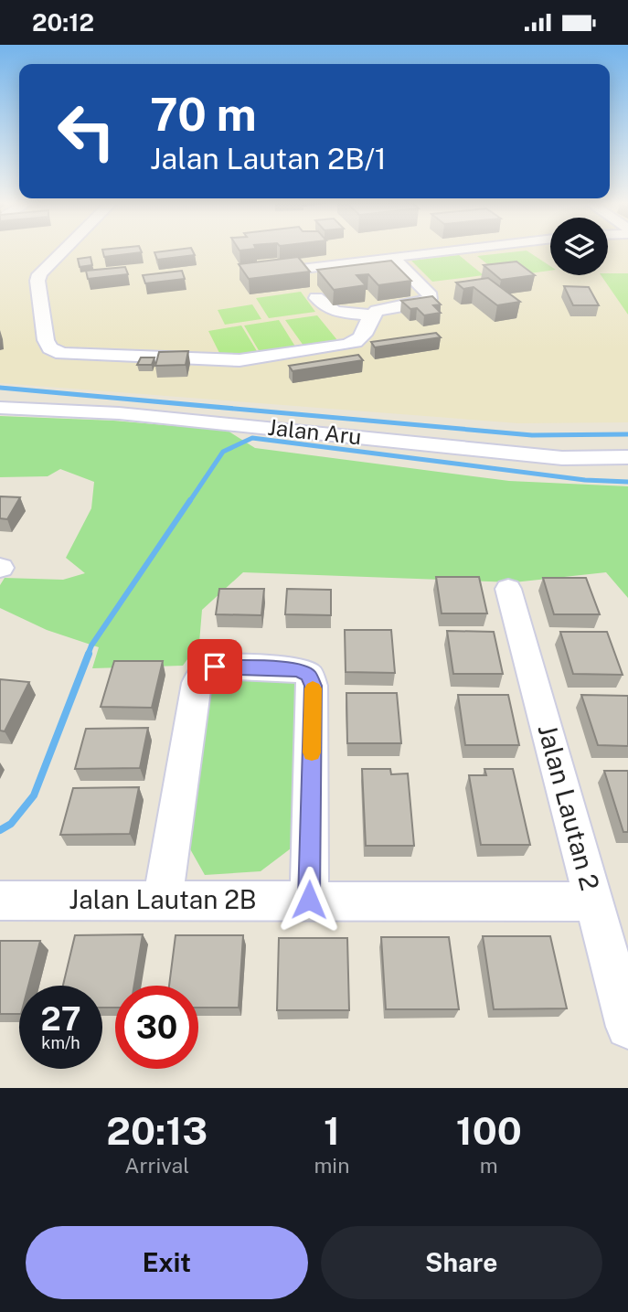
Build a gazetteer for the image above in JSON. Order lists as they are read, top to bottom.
{
  "streets": {
    "street": ["Jalan Aru", "Jalan Lautan 2", "Jalan Lautan 2B"]
  },
  "crossings": [
    ["Jalan Lautan 2", "Jalan Lautan 2B"]
  ],
  "page": {
    "status": "20:12",
    "turn": ["70 m", "Jalan Lautan 2B/1"],
    "speed": "27 km/h",
    "limit": "30",
    "eta": [
      "20:13",
      "Arrival",
      "1",
      "min",
      "100",
      "m"
    ],
    "buttons": ["Exit", "Share"]
  }
}
